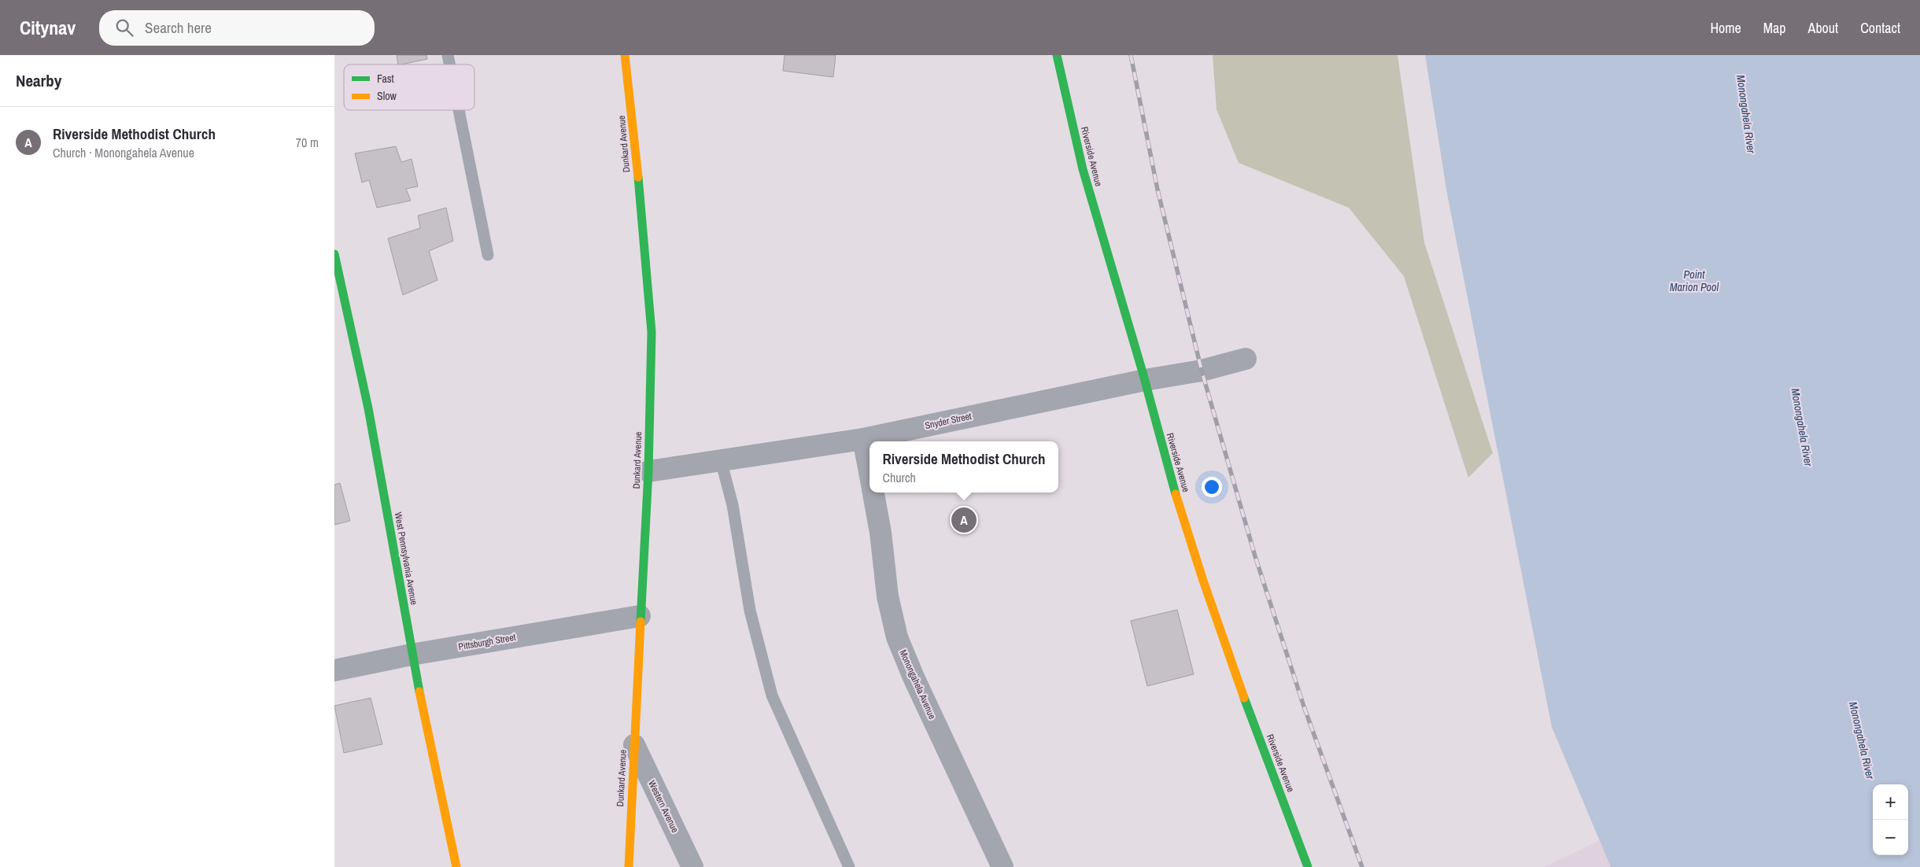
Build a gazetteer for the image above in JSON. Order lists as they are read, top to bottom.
{
  "streets": {
    "street": [
      "Dunkard Avenue",
      "Riverside Avenue",
      "Snyder Street",
      "West Pennsylvania Avenue",
      "Pittsburgh Street",
      "Monongahela Avenue",
      "Western Avenue"
    ]
  },
  "crossings": [
    ["Dunkard Avenue", "Snyder Street"],
    ["Dunkard Avenue", "Pittsburgh Street"],
    ["Dunkard Avenue", "Western Avenue"],
    ["Riverside Avenue", "Snyder Street"],
    ["Snyder Street", "Monongahela Avenue"],
    ["West Pennsylvania Avenue", "Pittsburgh Street"]
  ],
  "water": ["Monongahela River", "Point Marion Pool"],
  "legend": ["Fast", "Slow"],
  "page": {
    "header": "Citynav",
    "search": "Search here",
    "nav": [
      "Home",
      "Map",
      "About",
      "Contact"
    ],
    "heading": "Nearby",
    "list": [
      {
        "mark": "A",
        "name": "Riverside Methodist Church",
        "note": "Church · Monongahela Avenue",
        "value": "70 m"
      }
    ],
    "popup": ["Riverside Methodist Church", "Church"],
    "pins": "A",
    "map_buttons": ["+", "−"]
  }
}
